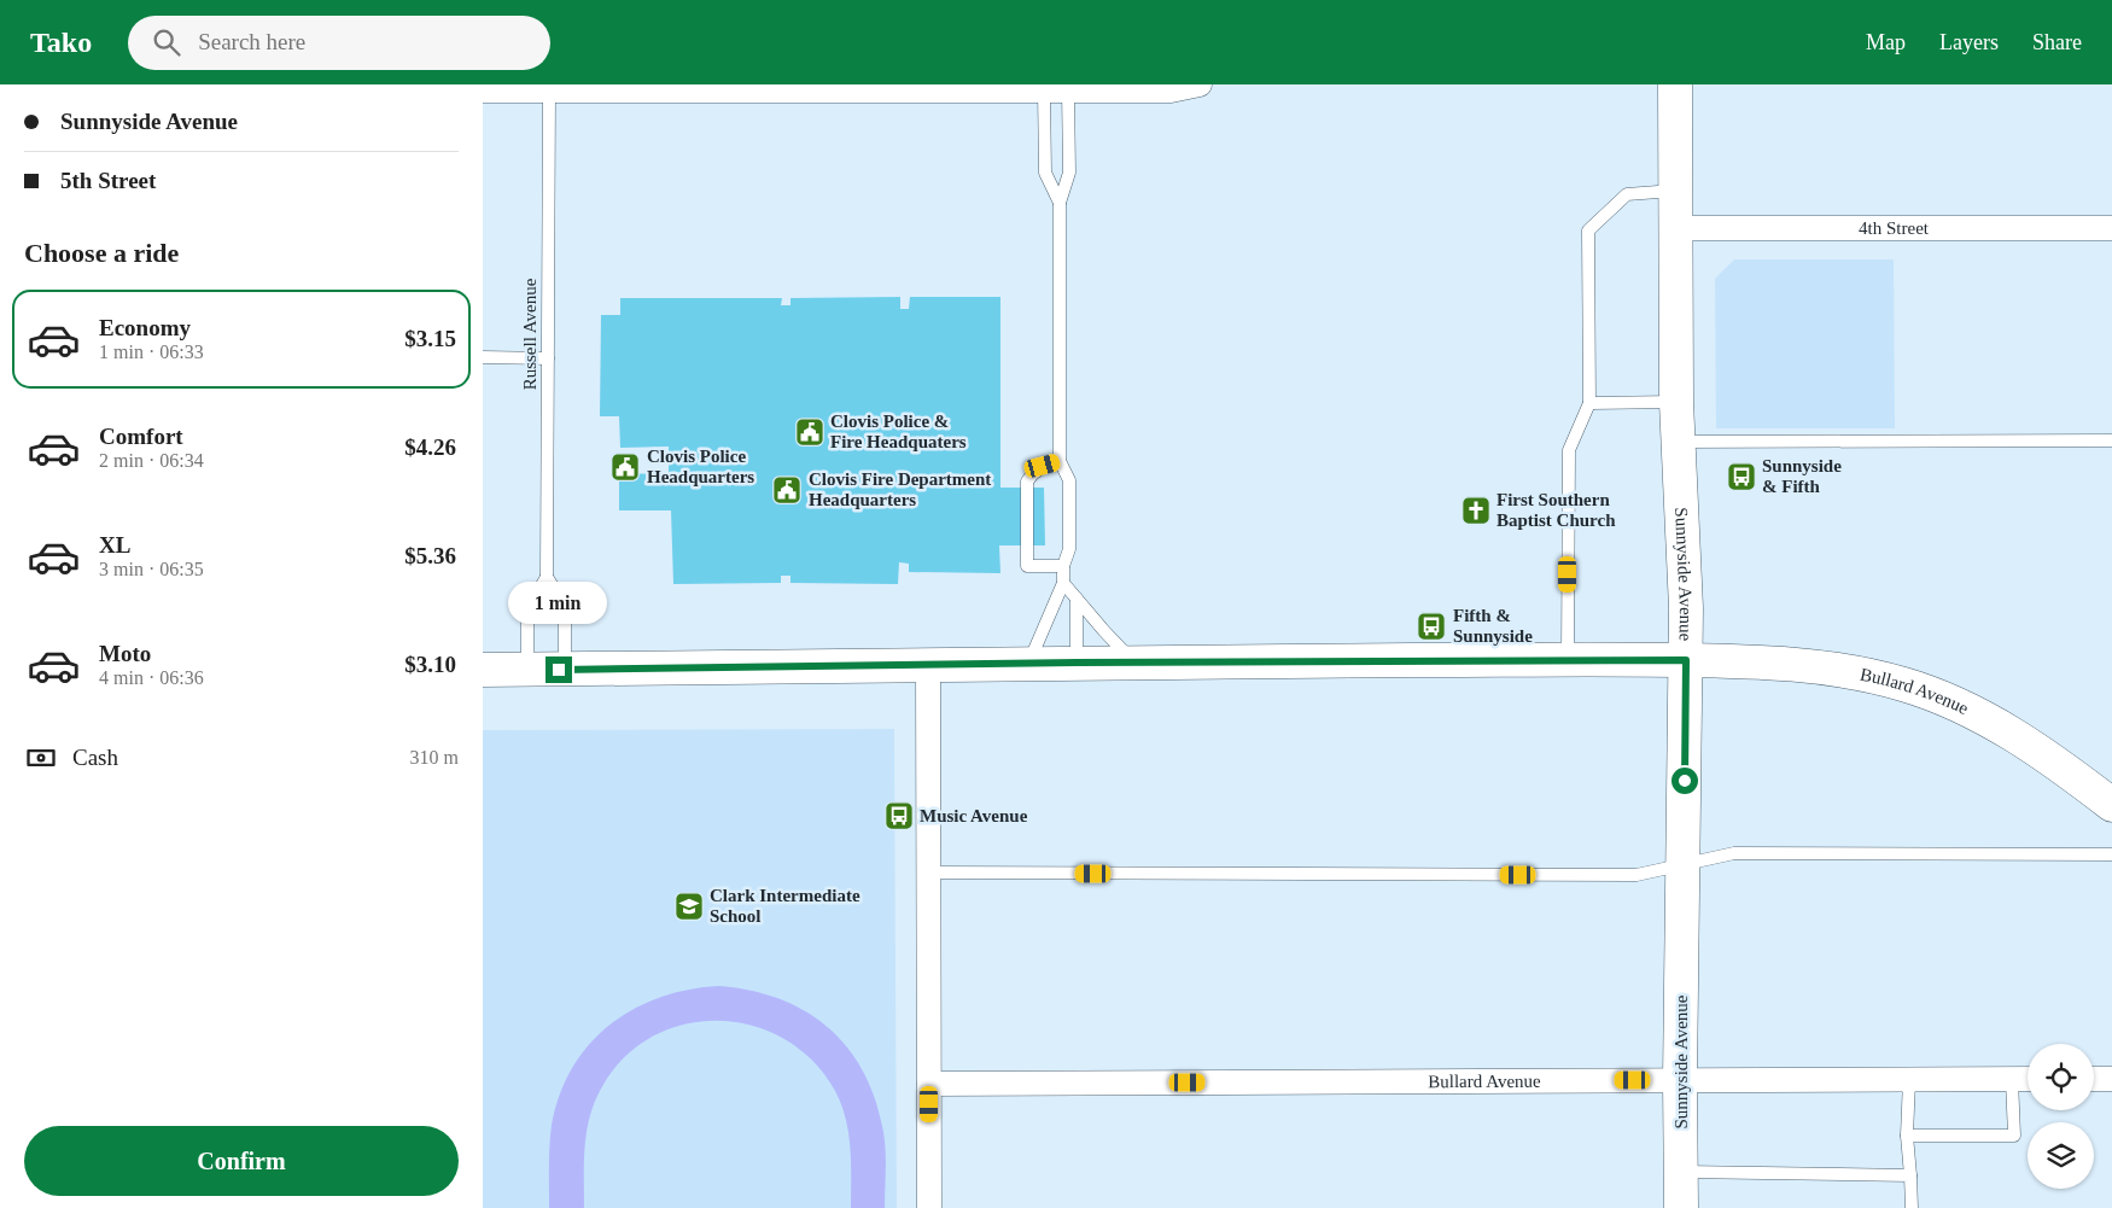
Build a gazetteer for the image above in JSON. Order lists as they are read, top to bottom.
{
  "streets": {
    "main road": ["Sunnyside Avenue", "Bullard Avenue"],
    "street": ["4th Street"],
    "lane": ["Russell Avenue"]
  },
  "crossings": [
    ["4th Street", "Sunnyside Avenue"],
    ["Sunnyside Avenue", "Bullard Avenue"]
  ],
  "places": {
    "public building": ["Clovis Police & Fire Headquaters", "Clovis Police Headquarters", "Clovis Fire Department Headquarters"],
    "bus stop": ["Sunnyside & Fifth", "Fifth & Sunnyside", "Music Avenue"],
    "church": ["First Southern Baptist Church"],
    "school or university": ["Clark Intermediate School"]
  },
  "page": {
    "header": "Tako",
    "search": "Search here",
    "nav": ["Map", "Layers", "Share"],
    "banner": ["Sunnyside Avenue", "5th Street"],
    "heading": "Choose a ride",
    "list": [
      {
        "name": "Economy",
        "note": "1 min · 06:33",
        "value": "$3.15"
      },
      {
        "name": "Comfort",
        "note": "2 min · 06:34",
        "value": "$4.26"
      },
      {
        "name": "XL",
        "note": "3 min · 06:35",
        "value": "$5.36"
      },
      {
        "name": "Moto",
        "note": "4 min · 06:36",
        "value": "$3.10"
      }
    ],
    "bubble": "1 min",
    "pay": ["Cash", "310 m"],
    "buttons": "Confirm"
  }
}
